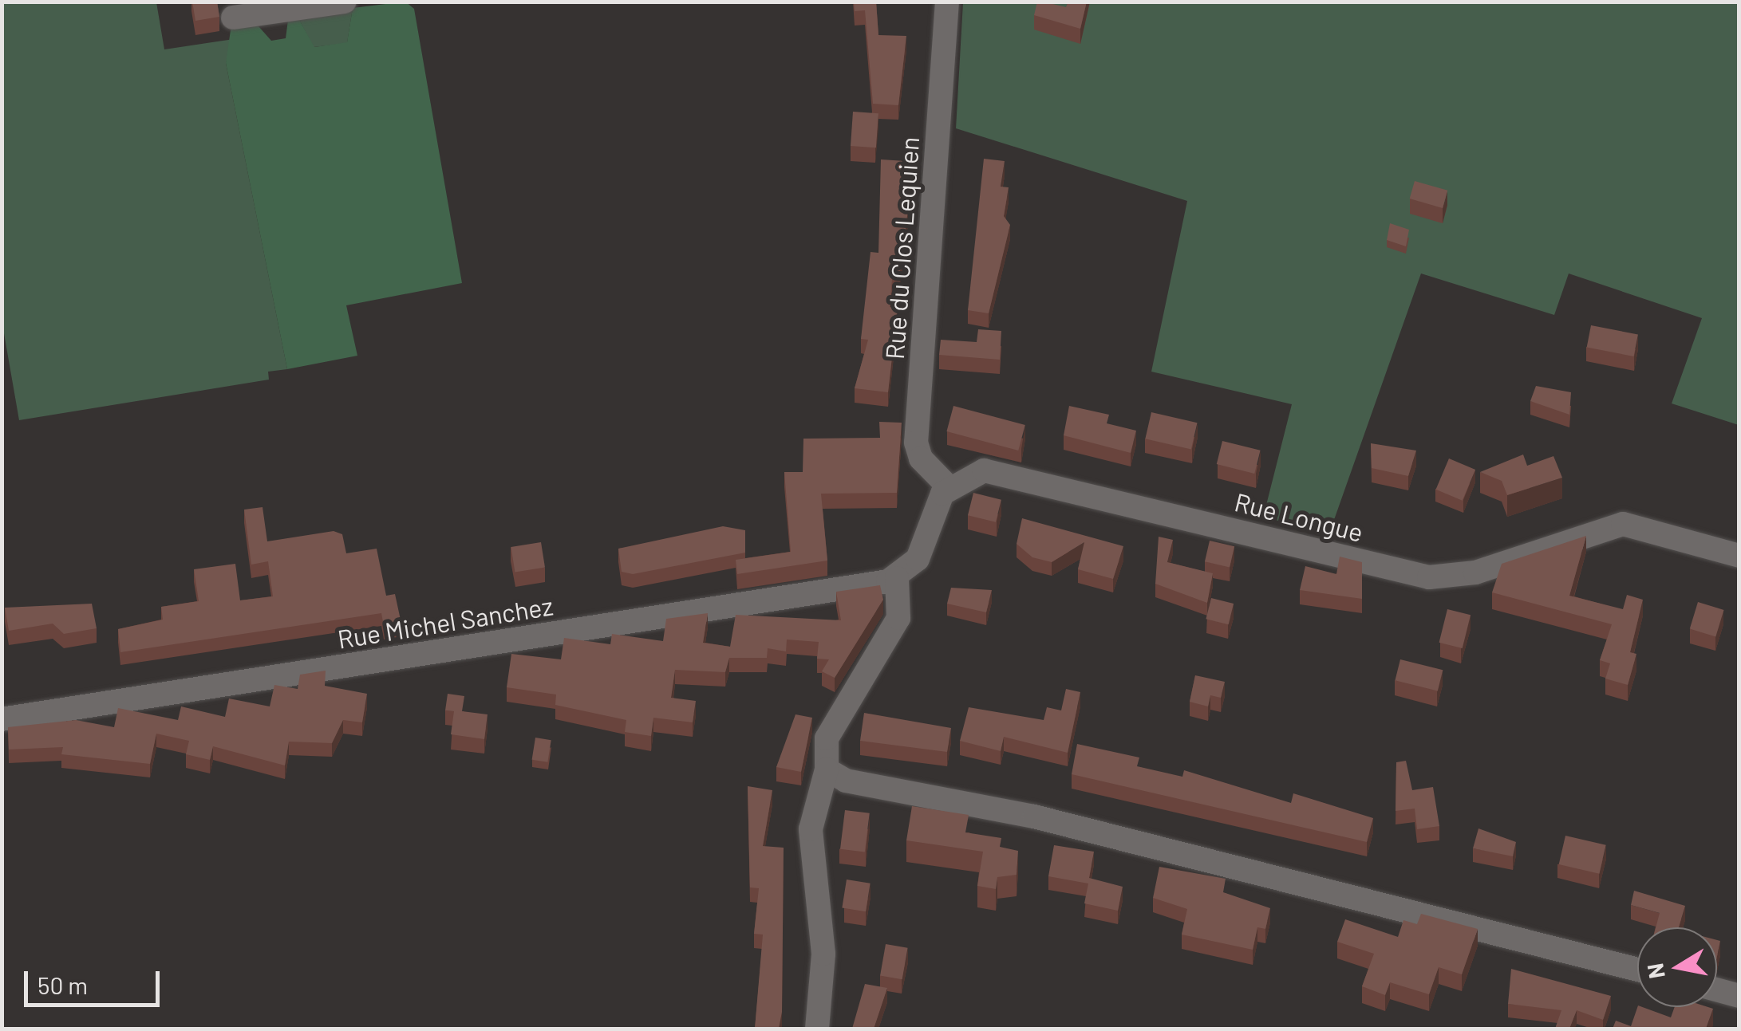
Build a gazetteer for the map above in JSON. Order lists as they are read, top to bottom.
{
  "streets": {
    "street": ["Rue du Clos Lequien", "Rue Longue", "Rue Michel Sanchez"]
  },
  "crossings": [
    ["Rue du Clos Lequien", "Rue Longue"]
  ],
  "scale_bar": "50 m",
  "north": "left"
}
